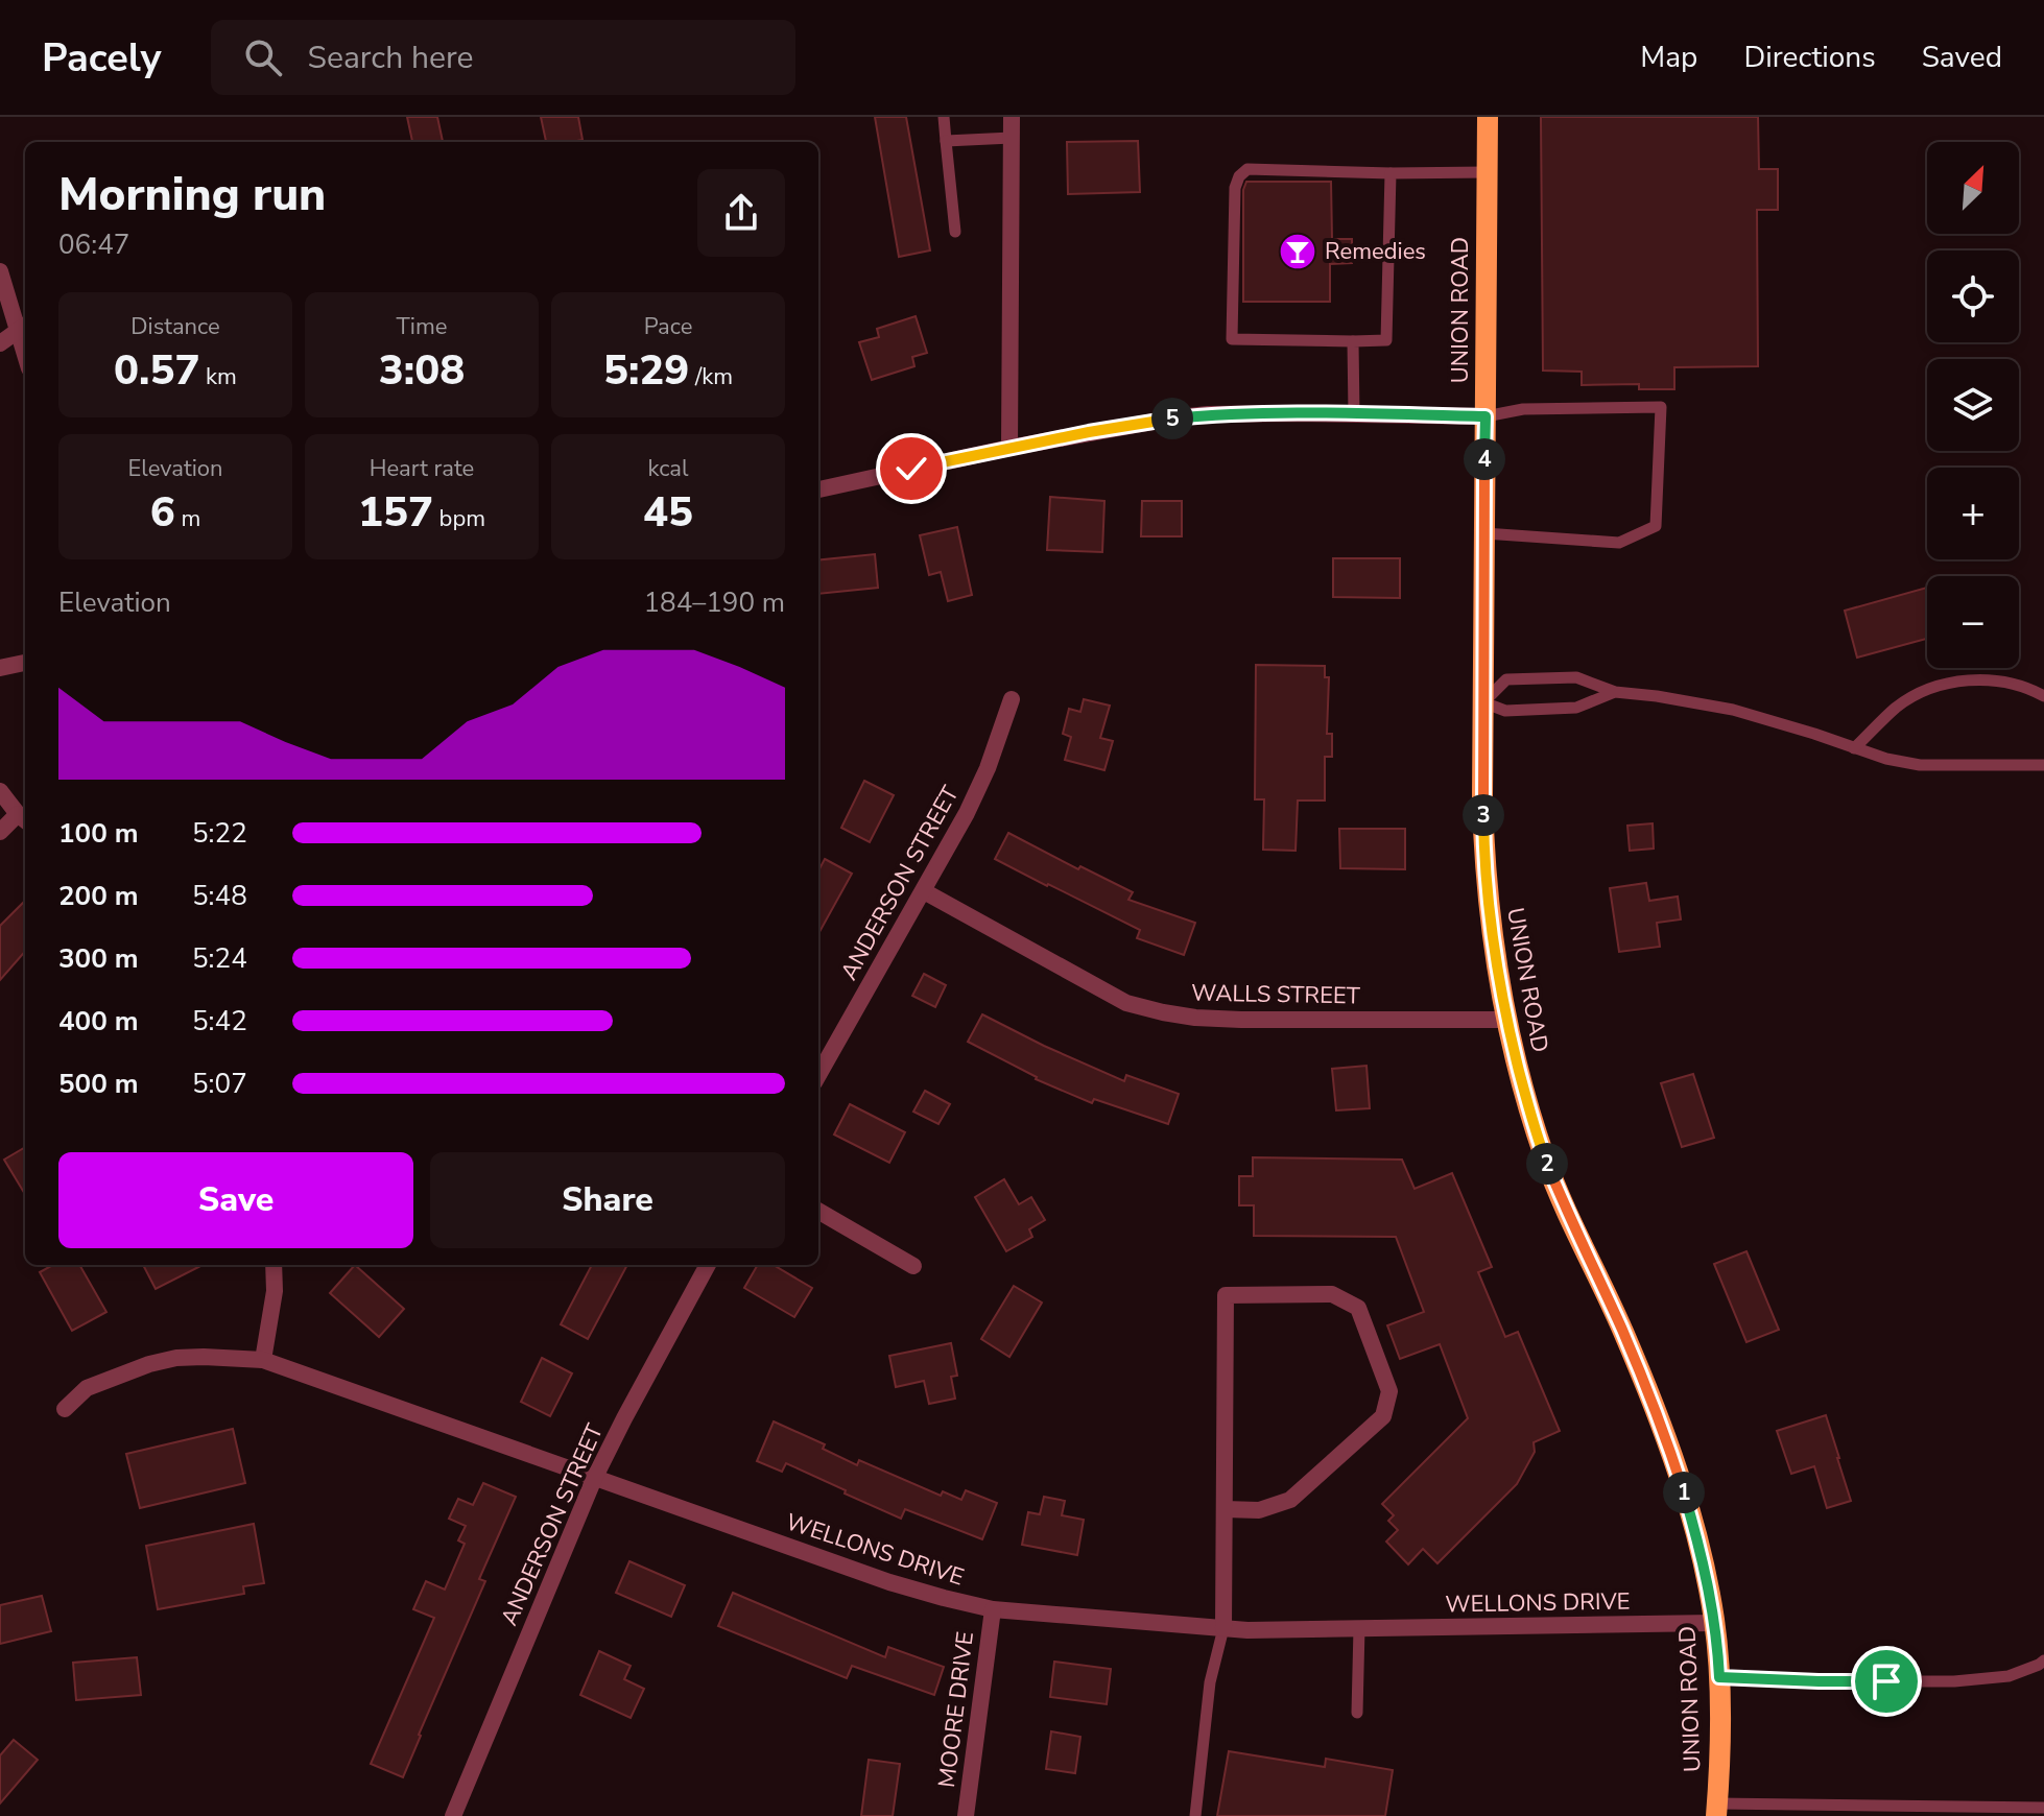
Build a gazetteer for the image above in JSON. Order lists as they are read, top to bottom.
{
  "streets": {
    "main road": ["UNION ROAD"],
    "street": [
      "ANDERSON STREET",
      "WALLS STREET",
      "WELLONS DRIVE",
      "MOORE DRIVE"
    ]
  },
  "crossings": [
    ["UNION ROAD", "WALLS STREET"],
    ["UNION ROAD", "WELLONS DRIVE"],
    ["ANDERSON STREET", "WALLS STREET"],
    ["ANDERSON STREET", "WELLONS DRIVE"],
    ["WELLONS DRIVE", "MOORE DRIVE"]
  ],
  "places": {
    "bar": ["Remedies"]
  },
  "north": "top right",
  "page": {
    "header": "Pacely",
    "search": "Search here",
    "nav": ["Map", "Directions", "Saved"],
    "map_buttons": ["+", "−"],
    "heading": ["Morning run", "06:47"],
    "stats": [
      ["Distance", "0.57 km"],
      ["Time", "3:08"],
      ["Pace", "5:29 /km"],
      ["Elevation", "6 m"],
      ["Heart rate", "157 bpm"],
      ["kcal", "45"]
    ],
    "pins": [
      "5",
      "4",
      "3",
      "2",
      "1"
    ],
    "chart": ["Elevation", "184–190 m"],
    "list": [
      {
        "name": "100 m",
        "note": "5:22"
      },
      {
        "name": "200 m",
        "note": "5:48"
      },
      {
        "name": "300 m",
        "note": "5:24"
      },
      {
        "name": "400 m",
        "note": "5:42"
      },
      {
        "name": "500 m",
        "note": "5:07"
      }
    ],
    "buttons": ["Save", "Share"]
  }
}
